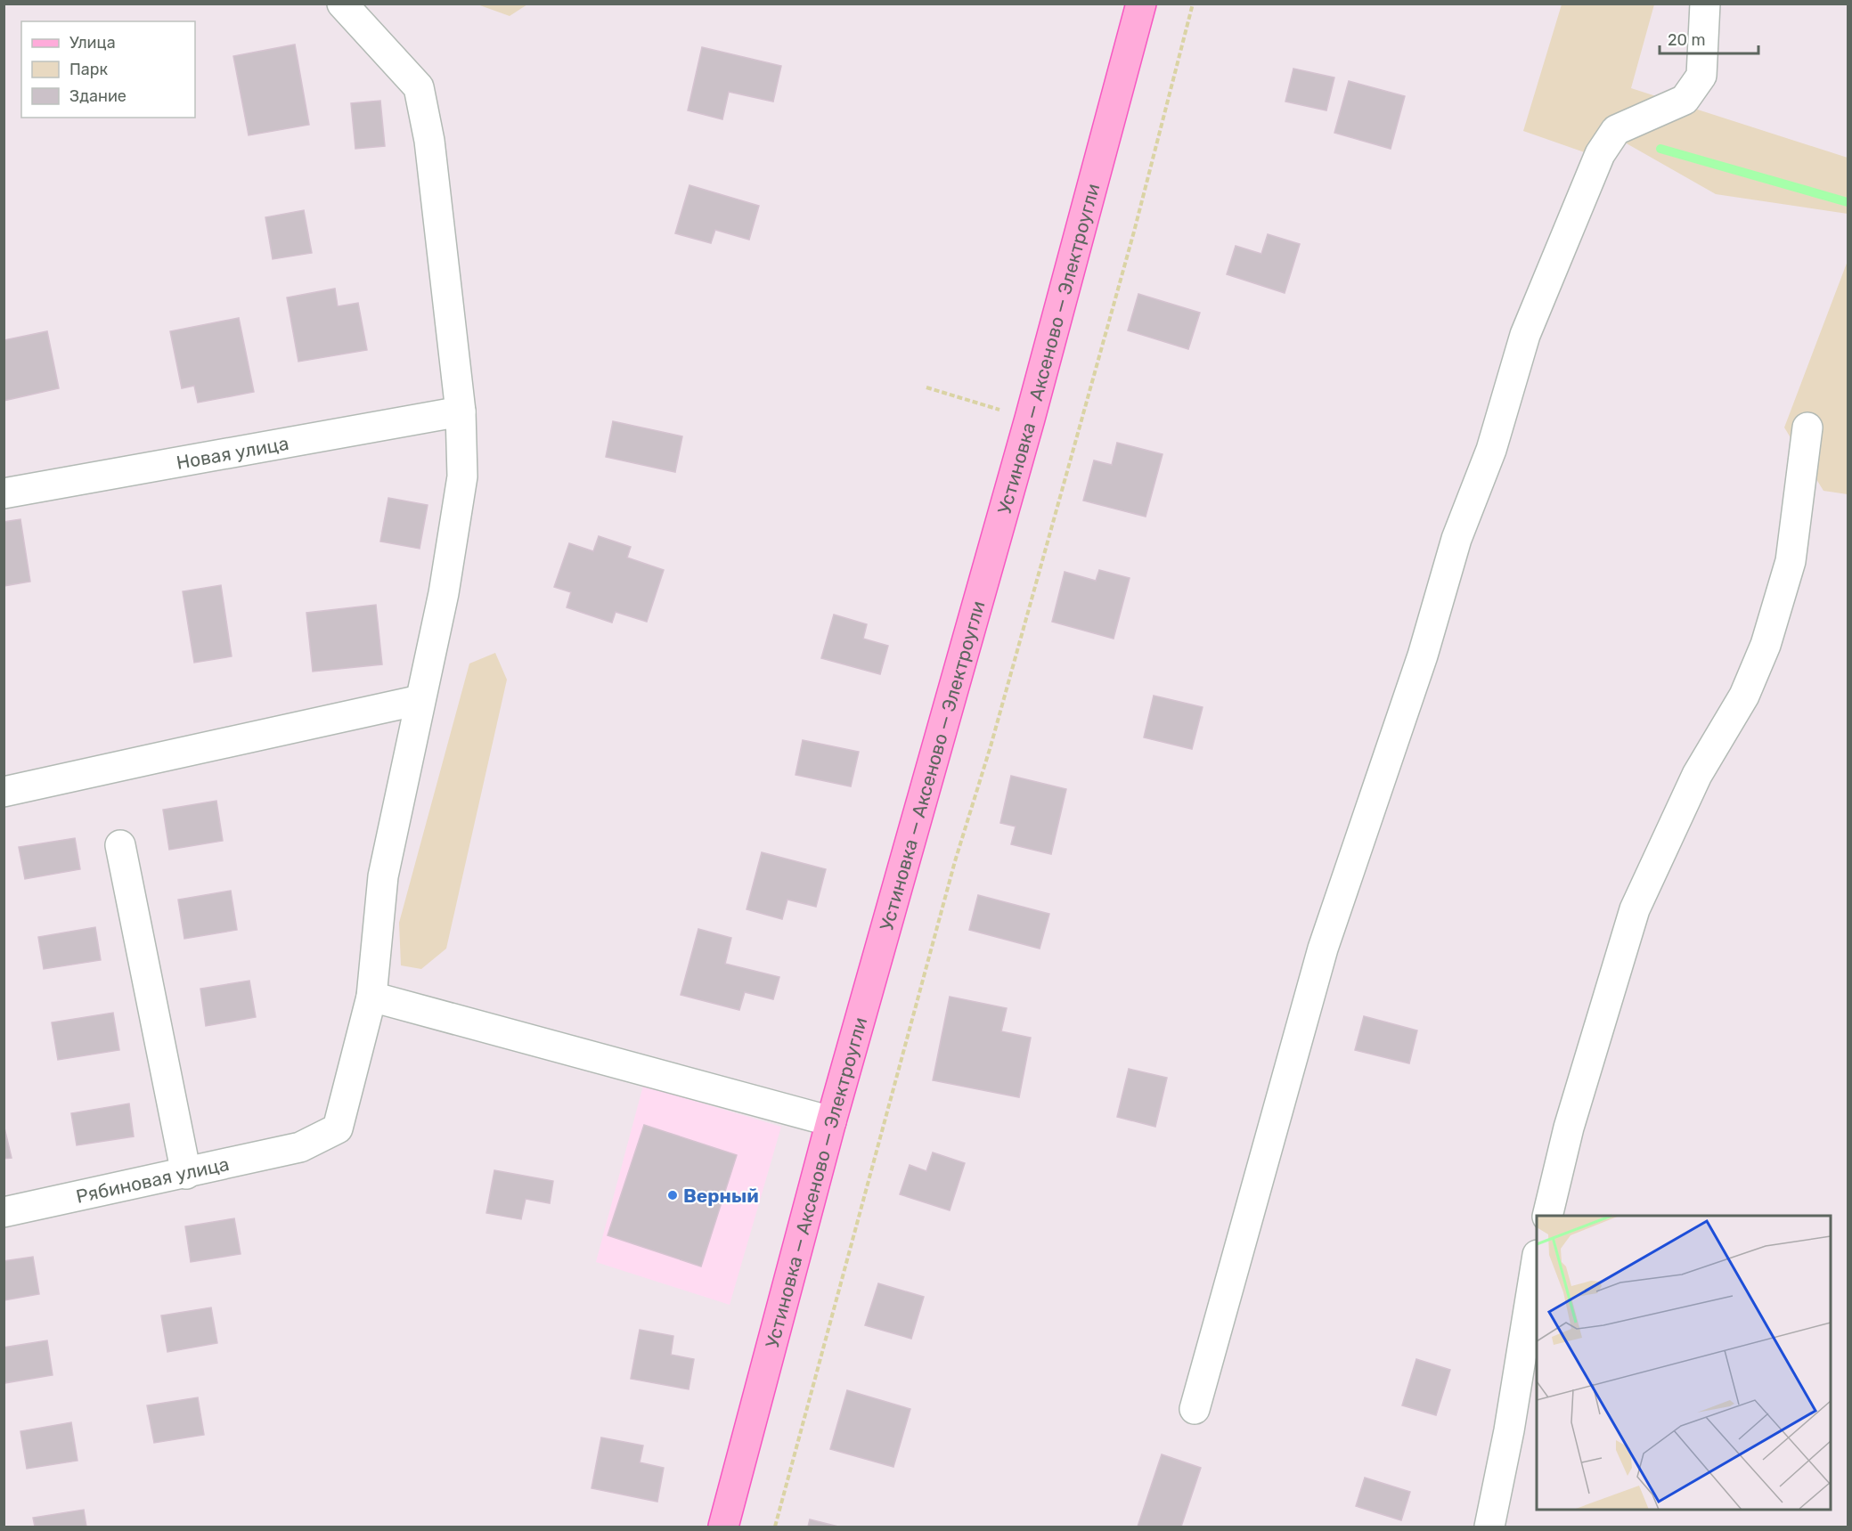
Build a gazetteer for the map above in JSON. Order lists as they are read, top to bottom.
{
  "streets": {
    "main road": ["Устиновка — Аксеново — Электроугли"],
    "street": ["Новая улица", "Рябиновая улица"]
  },
  "crossings": [
    ["Новая улица", "Рябиновая улица"]
  ],
  "places": ["Верный"],
  "legend": ["Улица", "Парк", "Здание"],
  "scale_bar": "20 m"
}
